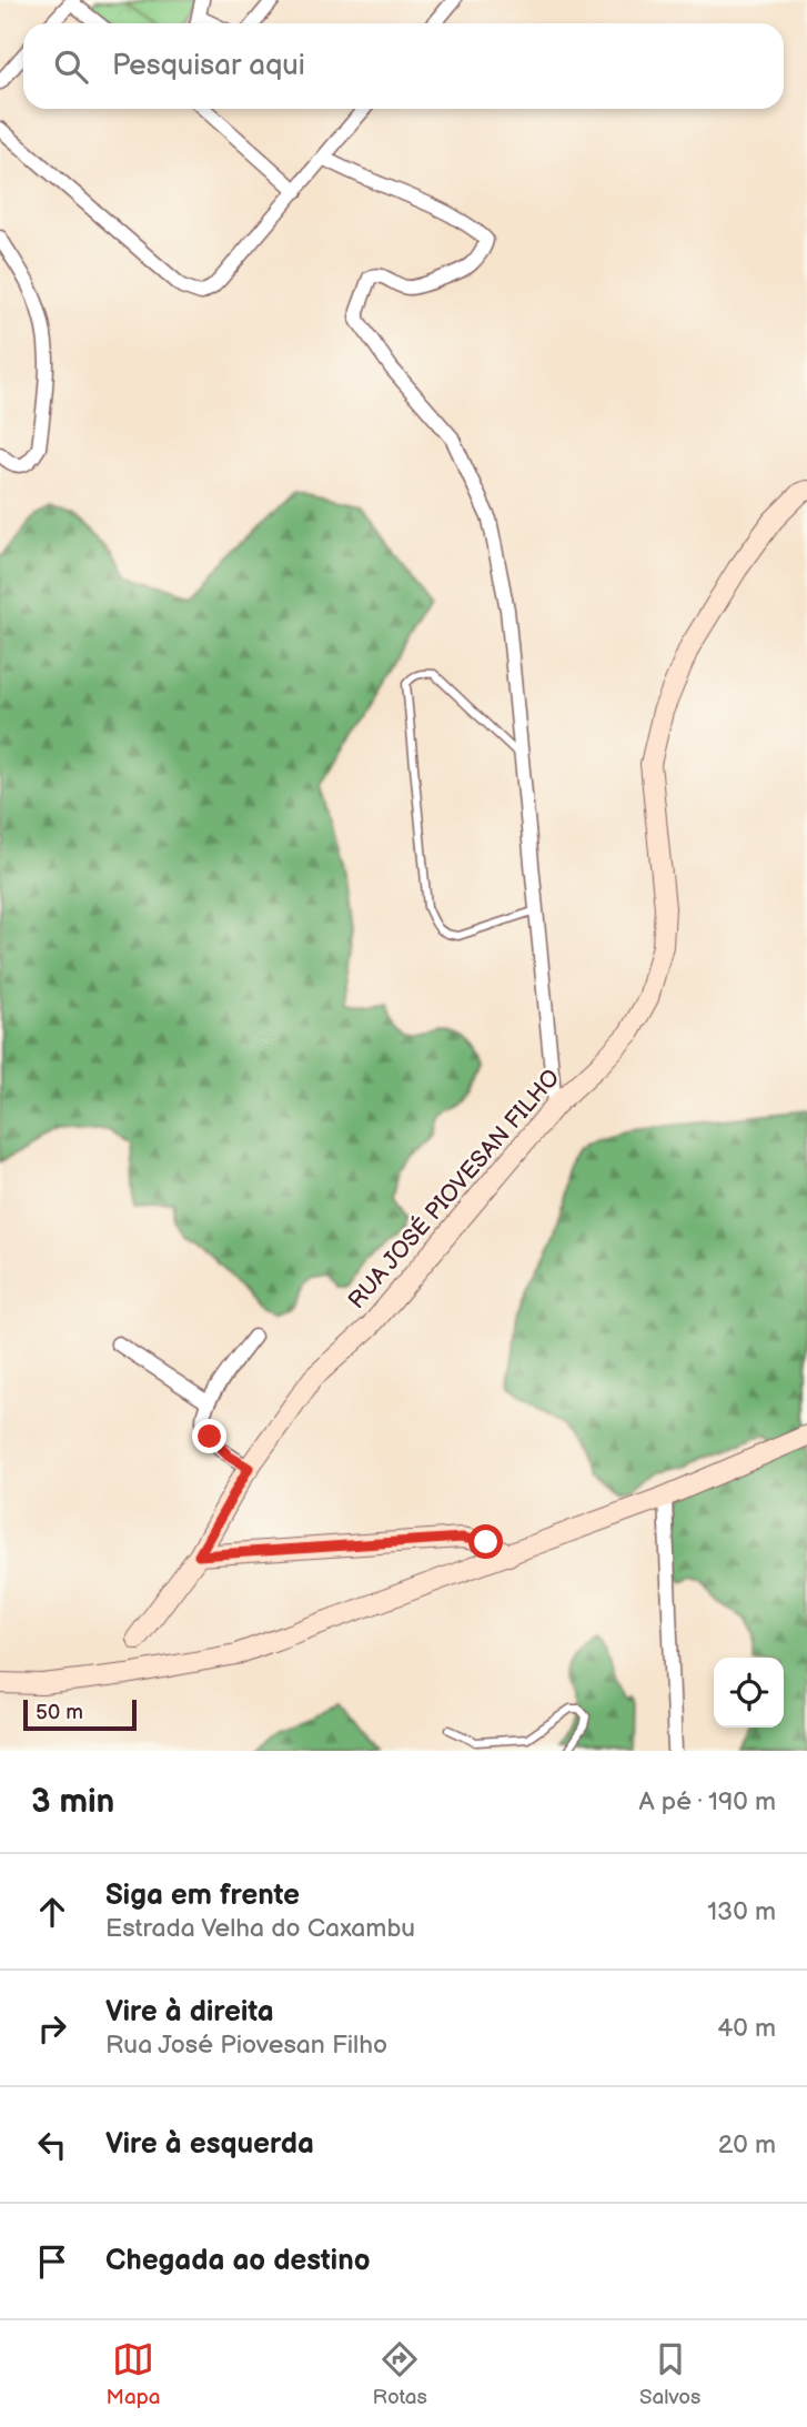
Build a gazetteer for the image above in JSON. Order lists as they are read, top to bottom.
{
  "streets": {
    "street": ["RUA JOSÉ PIOVESAN FILHO"]
  },
  "scale_bar": "50 m",
  "page": {
    "search": "Pesquisar aqui",
    "scale": "50 m",
    "heading": ["3 min", "A pé · 190 m"],
    "list": [
      ["Siga em frente", "Estrada Velha do Caxambu", "130 m"],
      ["Vire à direita", "Rua José Piovesan Filho", "40 m"],
      ["Vire à esquerda", "20 m"],
      "Chegada ao destino"
    ],
    "nav": ["Mapa", "Rotas", "Salvos"]
  }
}
